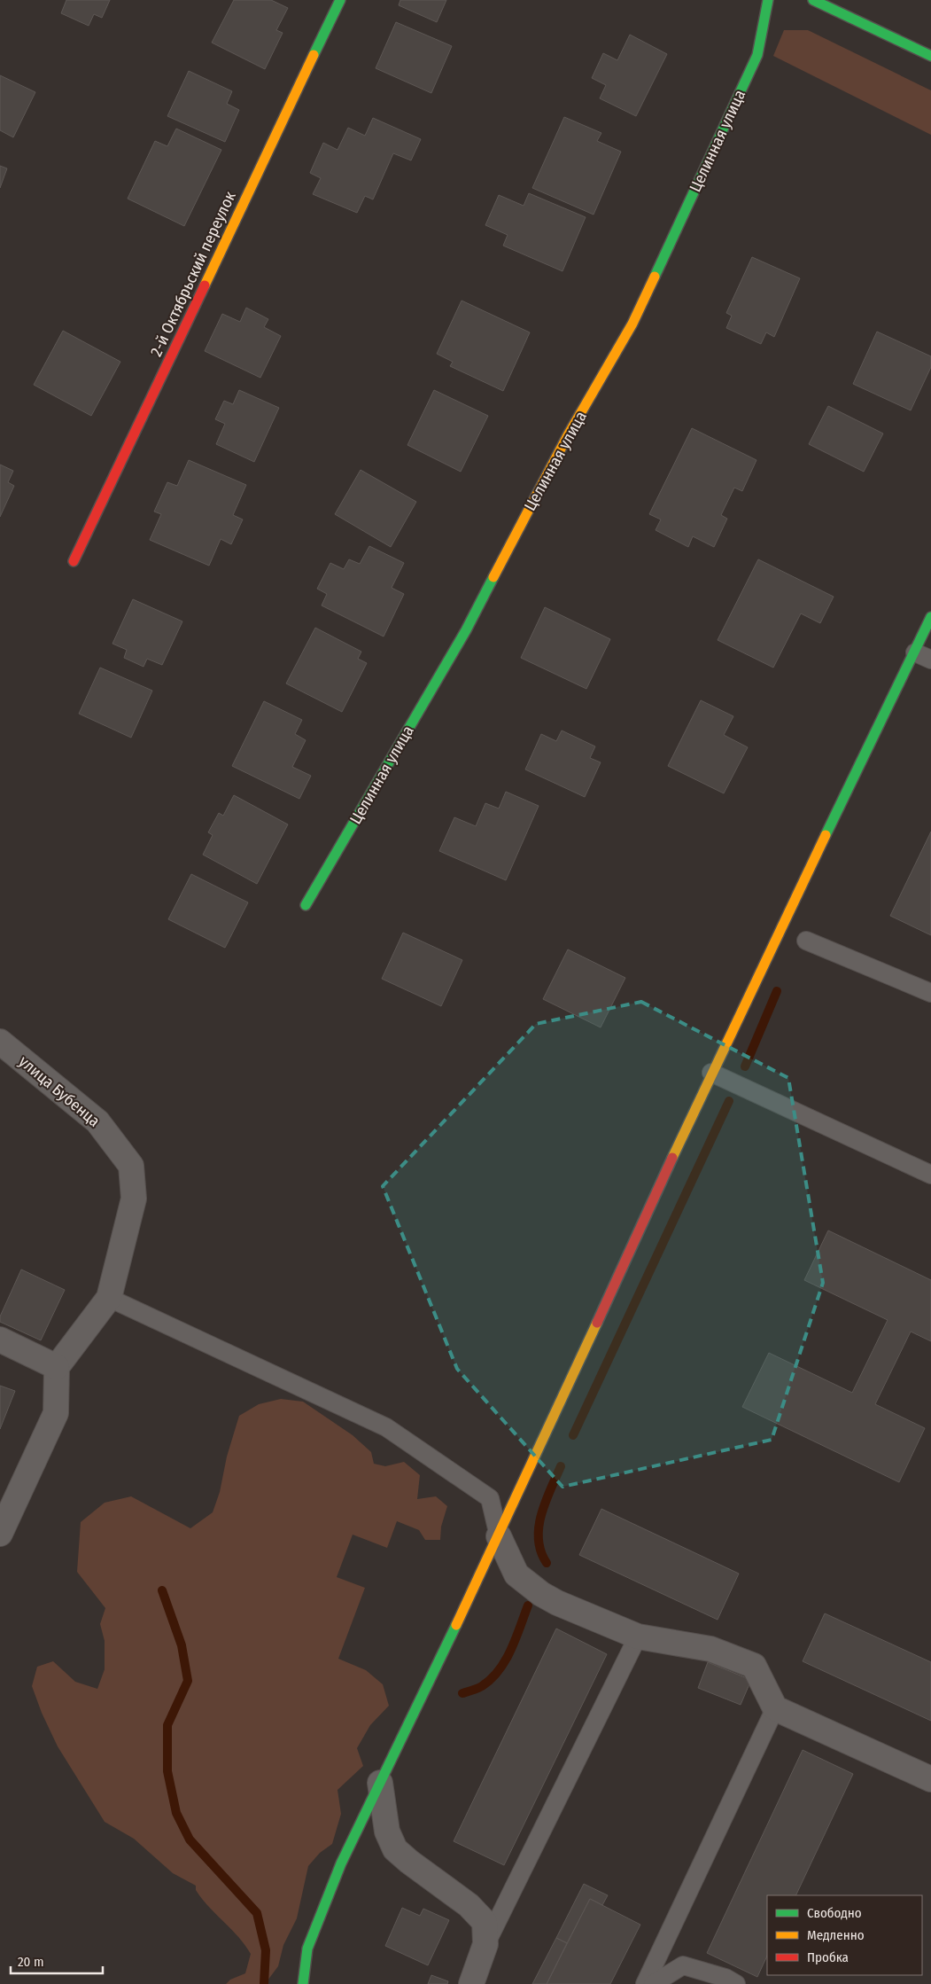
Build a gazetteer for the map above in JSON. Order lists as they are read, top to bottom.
{
  "streets": {
    "street": ["Целинная улица", "2-й Октябрьский переулок", "улица Бубенца"]
  },
  "legend": ["Свободно", "Медленно", "Пробка"],
  "scale_bar": "20 m"
}
